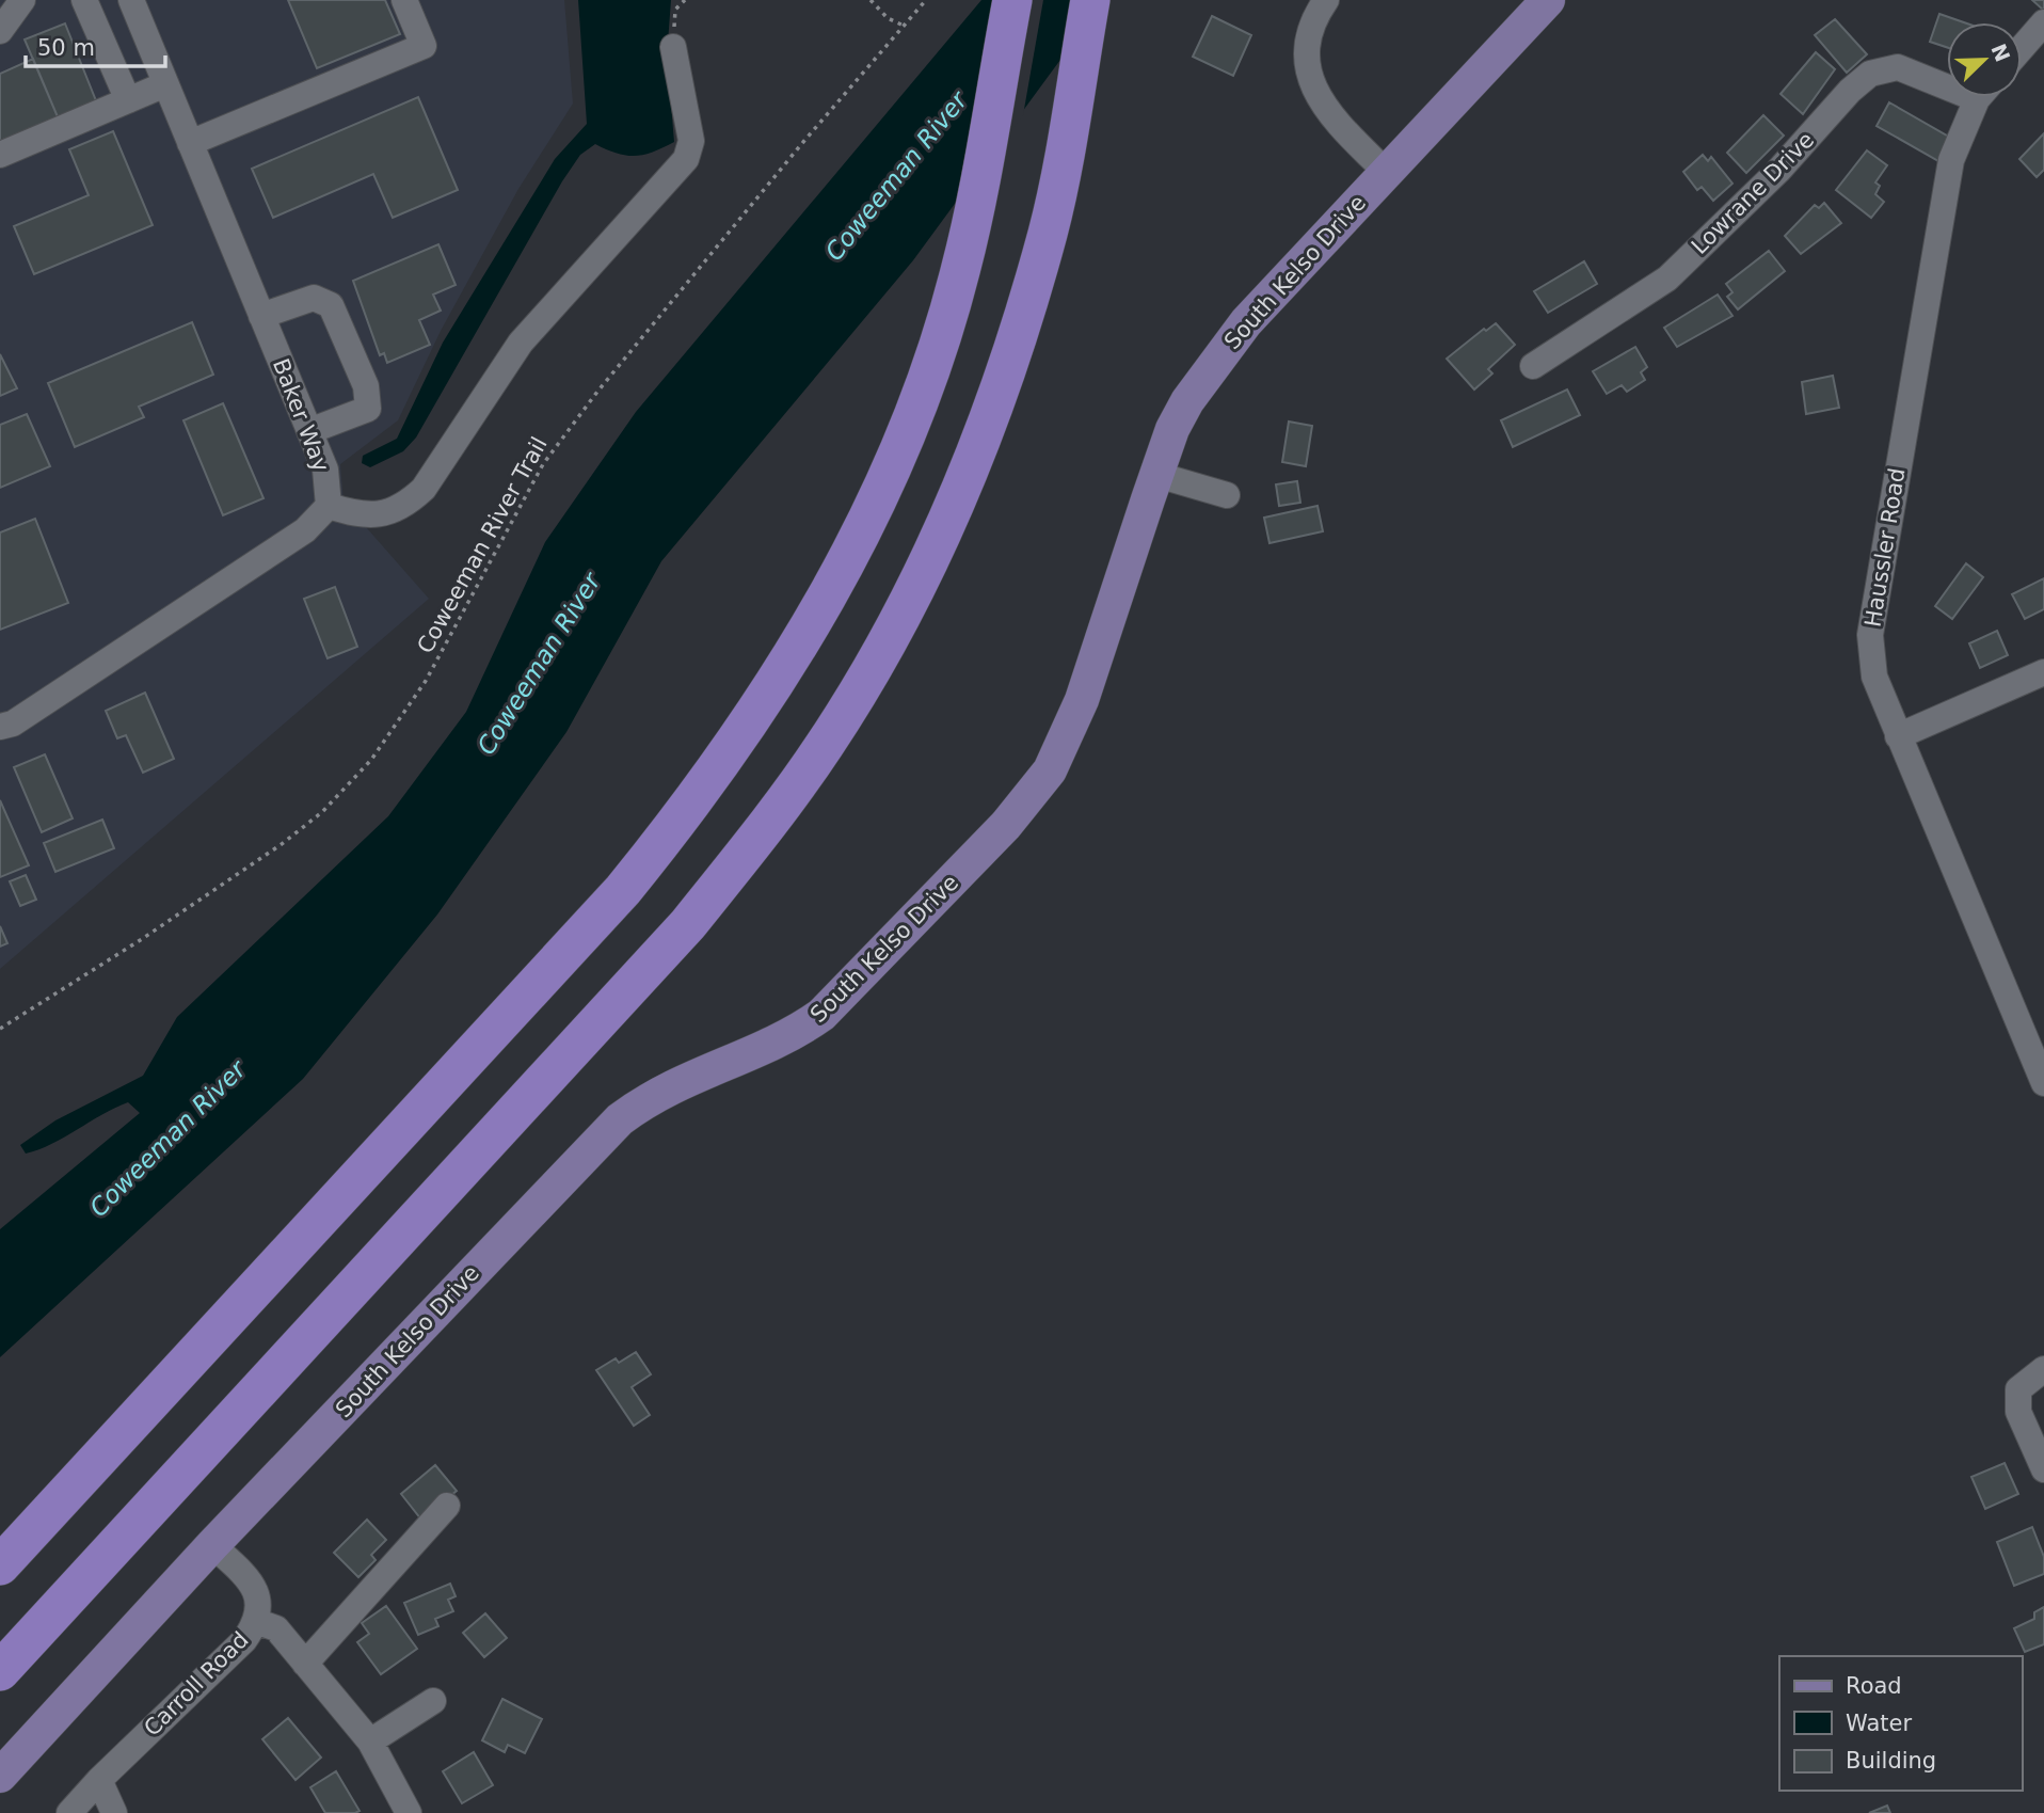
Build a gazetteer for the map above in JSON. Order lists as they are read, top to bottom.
{
  "streets": {
    "main road": ["South Kelso Drive"],
    "street": [
      "Lowrane Drive",
      "Baker Way",
      "Haussler Road",
      "Carroll Road"
    ],
    "path": ["Coweeman River Trail"]
  },
  "crossings": [
    ["South Kelso Drive", "Carroll Road"]
  ],
  "water": ["Coweeman River"],
  "legend": ["Road", "Water", "Building"],
  "scale_bar": "50 m",
  "north": "top right"
}
